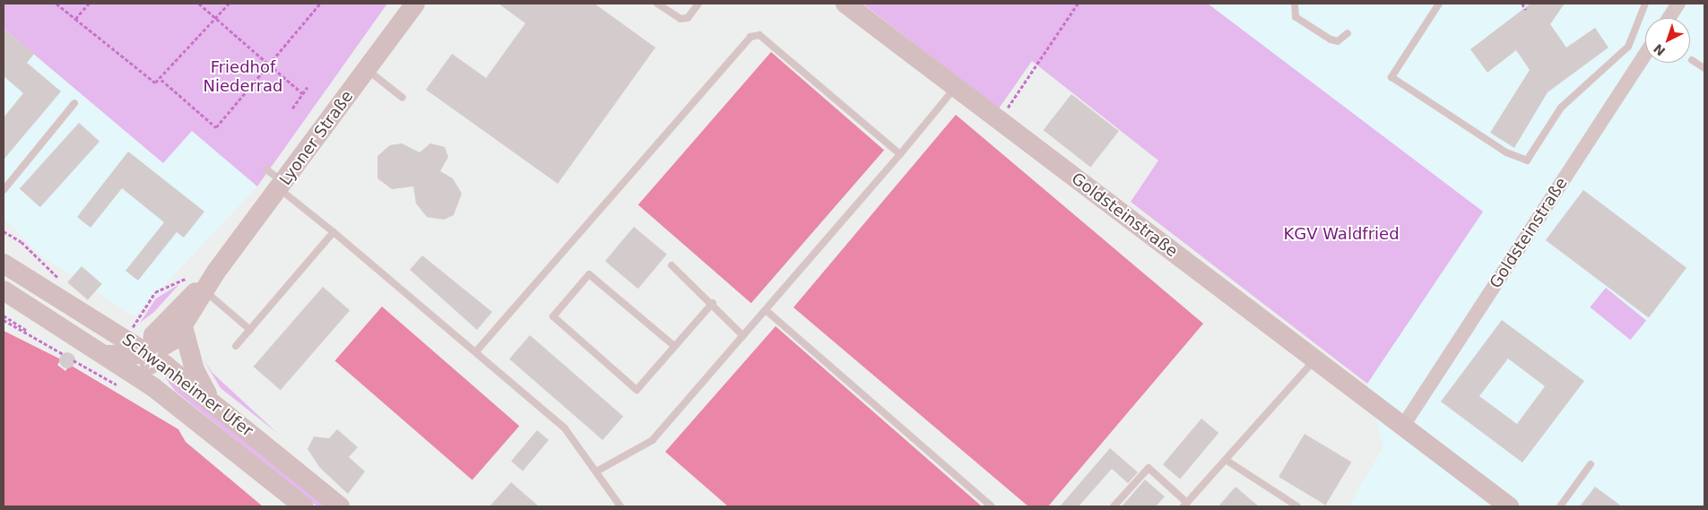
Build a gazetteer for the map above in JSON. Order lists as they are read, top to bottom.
{
  "streets": {
    "main road": ["Lyoner Straße", "Goldsteinstraße", "Schwanheimer Ufer"]
  },
  "crossings": [
    ["Lyoner Straße", "Schwanheimer Ufer"]
  ],
  "parks": ["Friedhof Niederrad", "KGV Waldfried"],
  "north": "bottom left"
}
